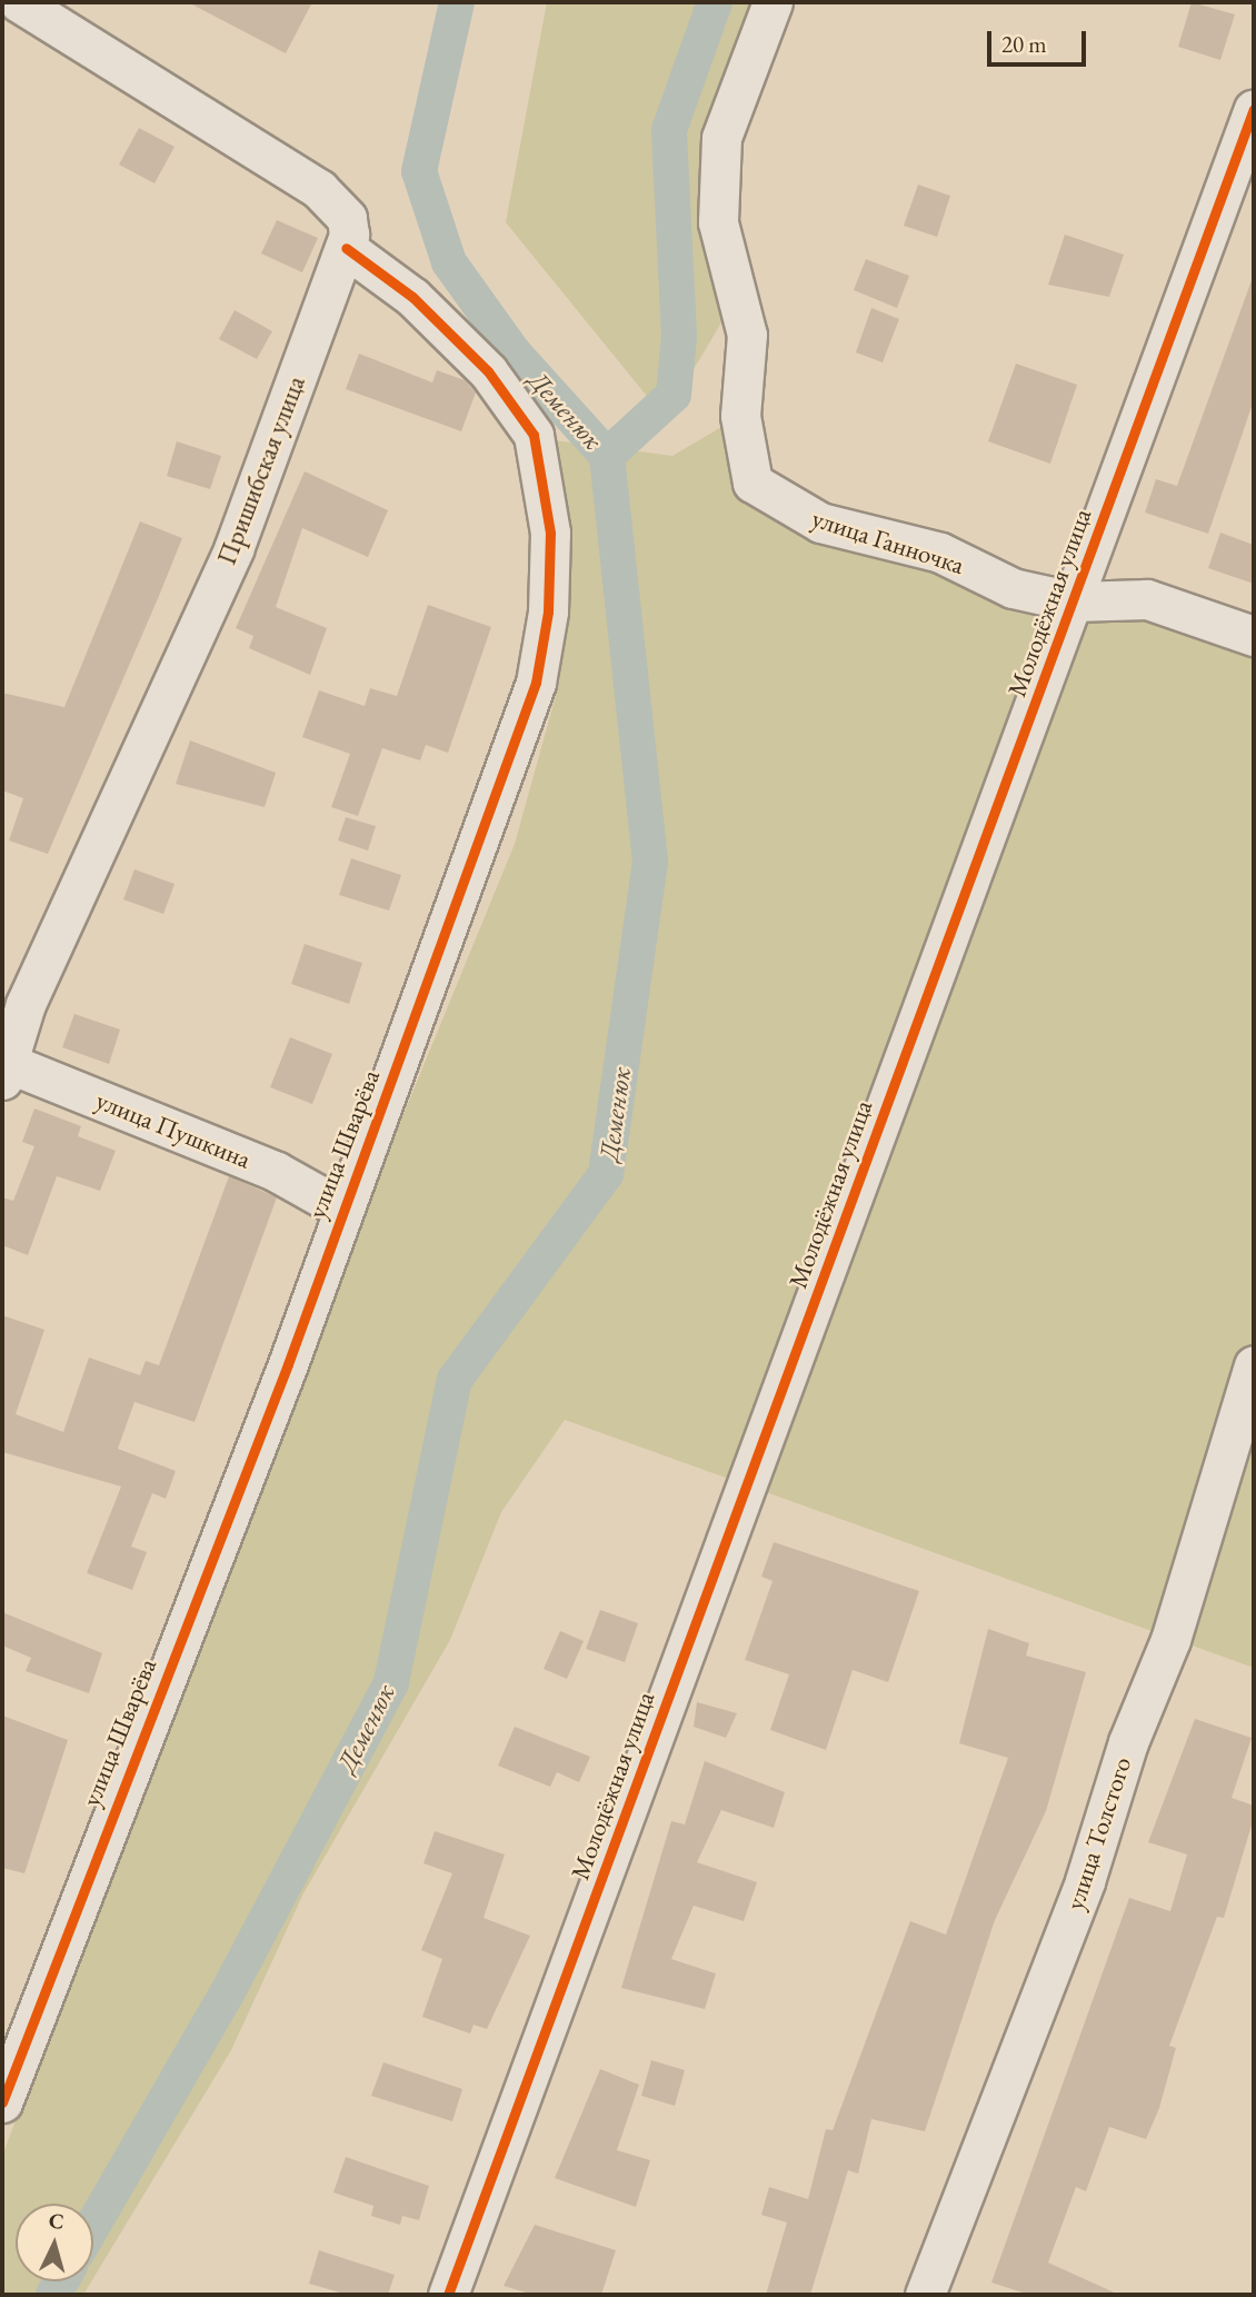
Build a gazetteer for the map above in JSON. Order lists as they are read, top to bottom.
{
  "streets": {
    "street": [
      "Пришибская улица",
      "улица Ганночка",
      "Молодёжная улица",
      "улица Пушкина",
      "улица Шварёва",
      "улица Толстого"
    ]
  },
  "crossings": [
    ["Пришибская улица", "улица Пушкина"],
    ["Пришибская улица", "улица Шварёва"],
    ["улица Ганночка", "Молодёжная улица"],
    ["улица Пушкина", "улица Шварёва"]
  ],
  "water": ["Деменюк"],
  "scale_bar": "20 m",
  "north": "top"
}
